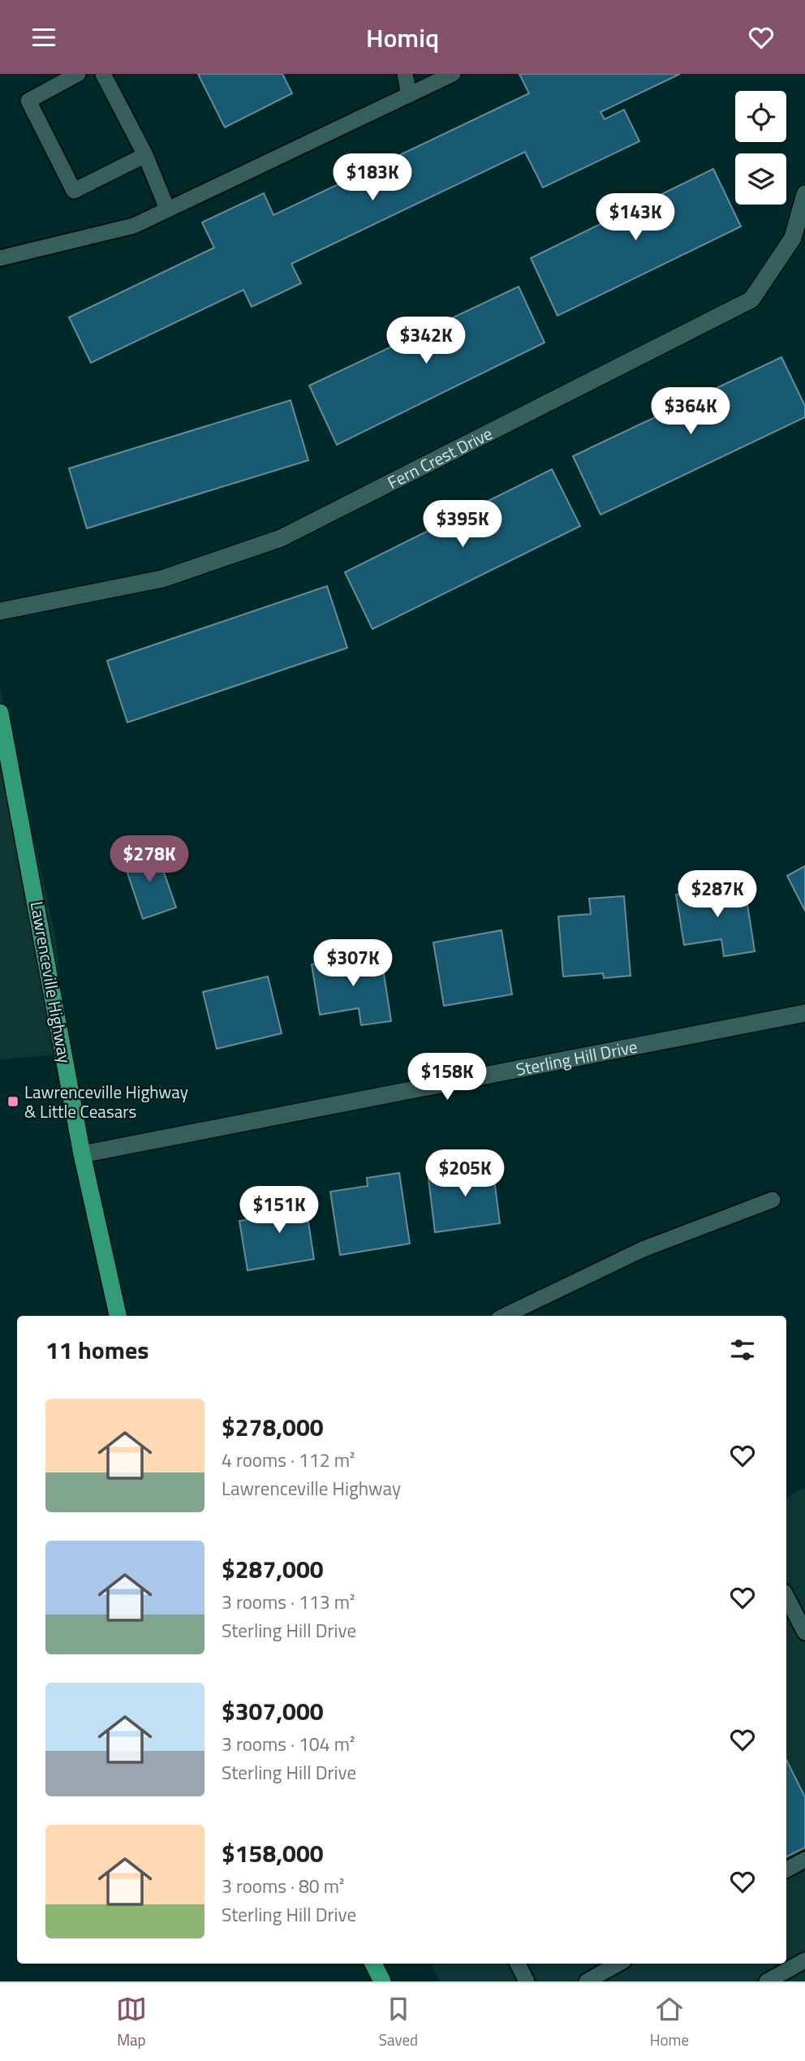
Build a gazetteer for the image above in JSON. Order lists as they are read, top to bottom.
{
  "streets": {
    "main road": ["Lawrenceville Highway"],
    "street": ["Fern Crest Drive", "Sterling Hill Drive"]
  },
  "crossings": [
    ["Lawrenceville Highway", "Sterling Hill Drive"]
  ],
  "places": {
    "transit": ["Lawrenceville Highway & Little Ceasars"]
  },
  "page": {
    "header": "Homiq",
    "price": [
      "$183K",
      "$143K",
      "$342K",
      "$364K",
      "$395K",
      "$278K",
      "$287K",
      "$307K",
      "$158K",
      "$205K",
      "$151K"
    ],
    "heading": "11 homes",
    "list": [
      {
        "name": "$278,000",
        "note": "4 rooms · 112 m² · Lawrenceville Highway"
      },
      {
        "name": "$287,000",
        "note": "3 rooms · 113 m² · Sterling Hill Drive"
      },
      {
        "name": "$307,000",
        "note": "3 rooms · 104 m² · Sterling Hill Drive"
      },
      {
        "name": "$158,000",
        "note": "3 rooms · 80 m² · Sterling Hill Drive"
      }
    ],
    "tabs": ["Map", "Saved", "Home"]
  }
}
